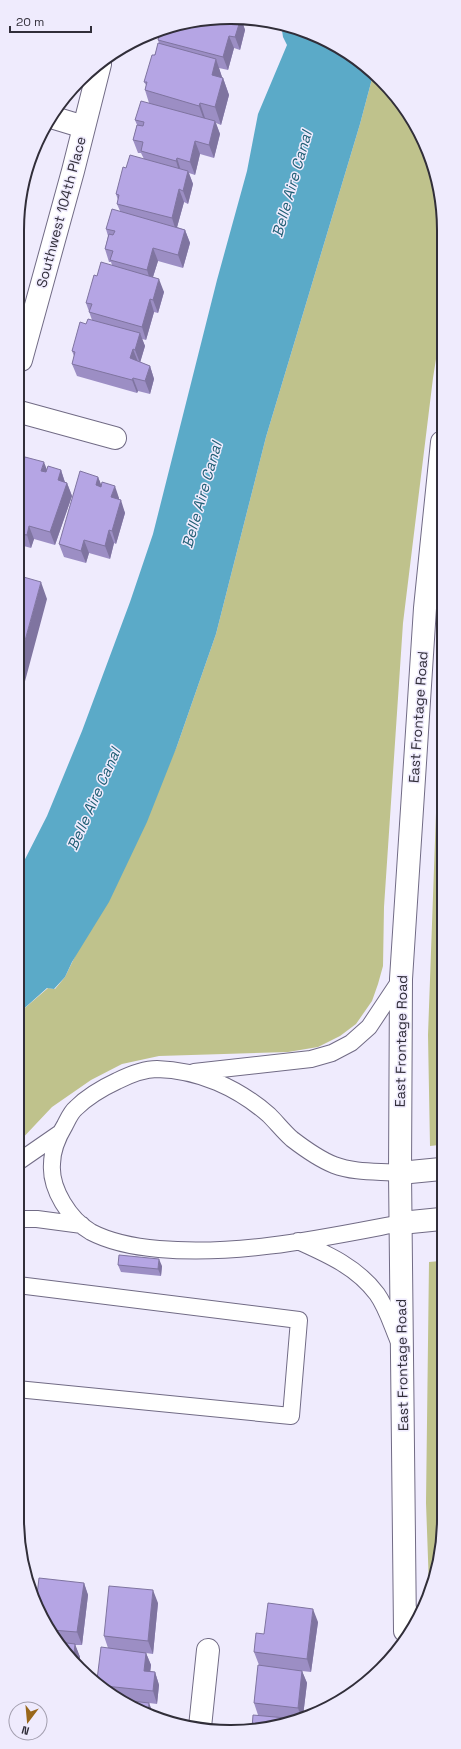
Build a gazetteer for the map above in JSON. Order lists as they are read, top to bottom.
{
  "streets": {
    "main road": ["Southwest 104th Place", "East Frontage Road"]
  },
  "water": ["Belle Aire Canal"],
  "scale_bar": "20 m",
  "north": "bottom"
}
